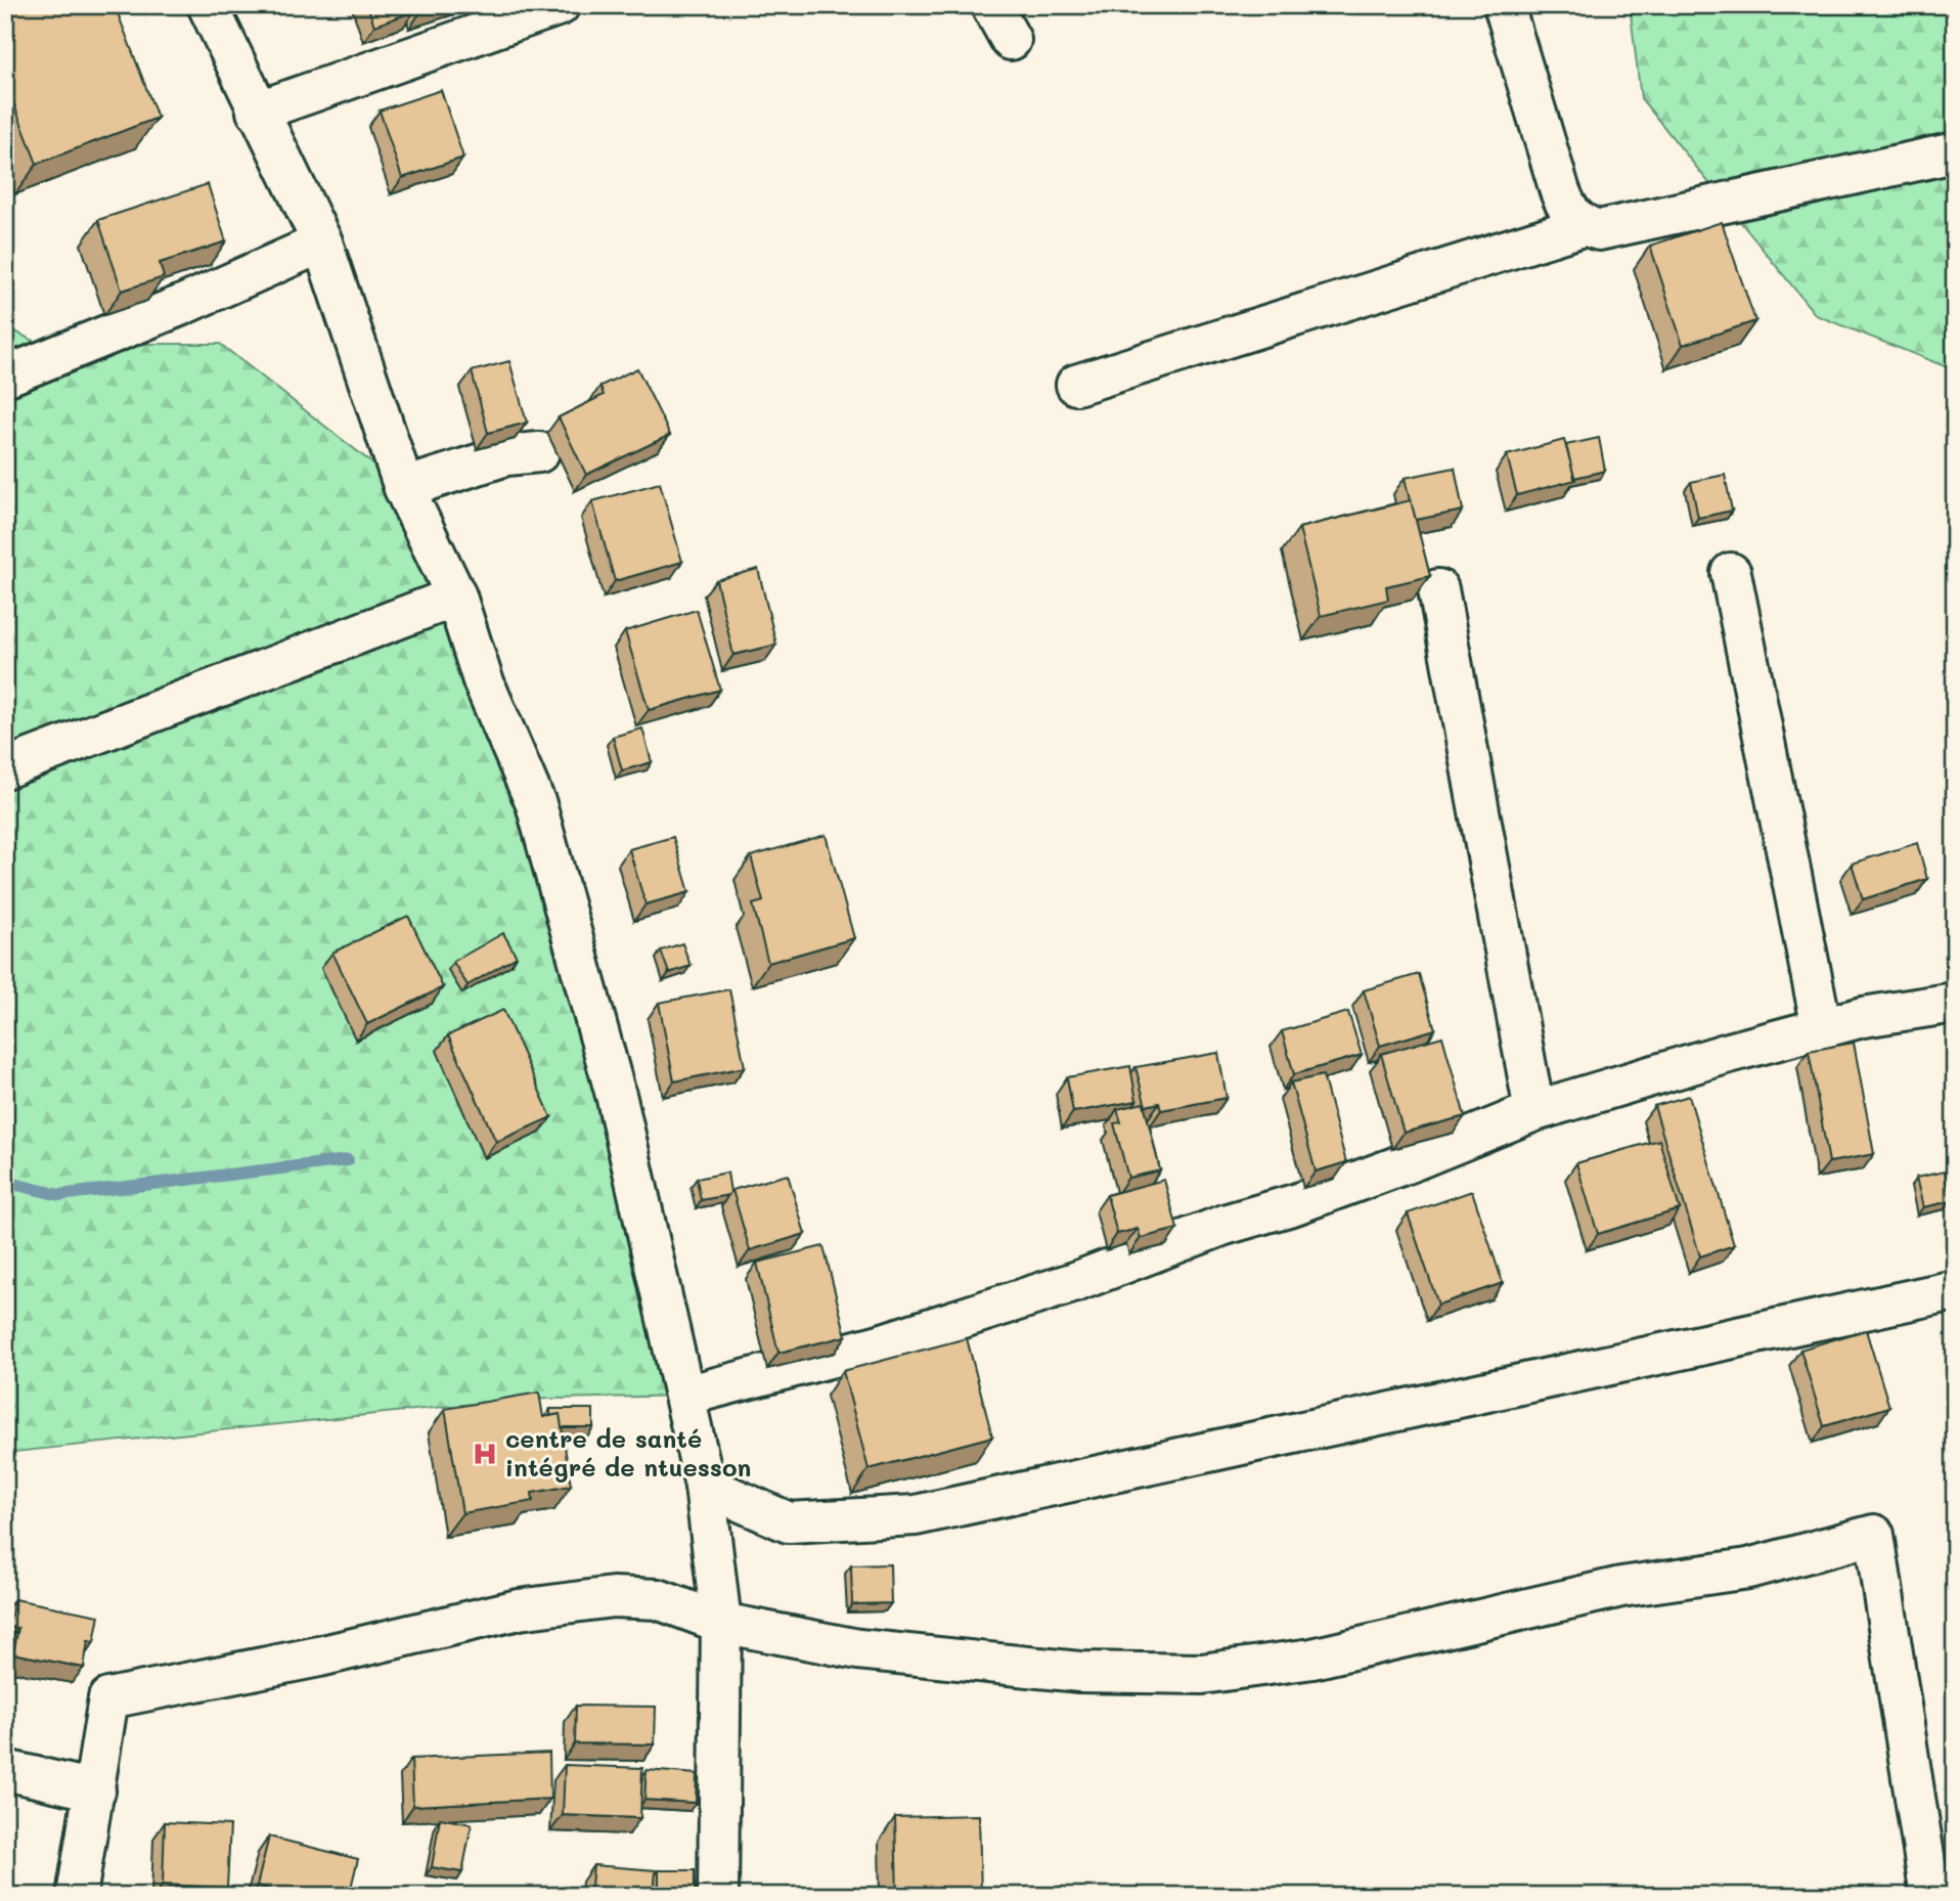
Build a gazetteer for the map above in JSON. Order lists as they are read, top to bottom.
{
  "places": {
    "hospital": ["centre de santé intégré de ntuesson"]
  }
}
